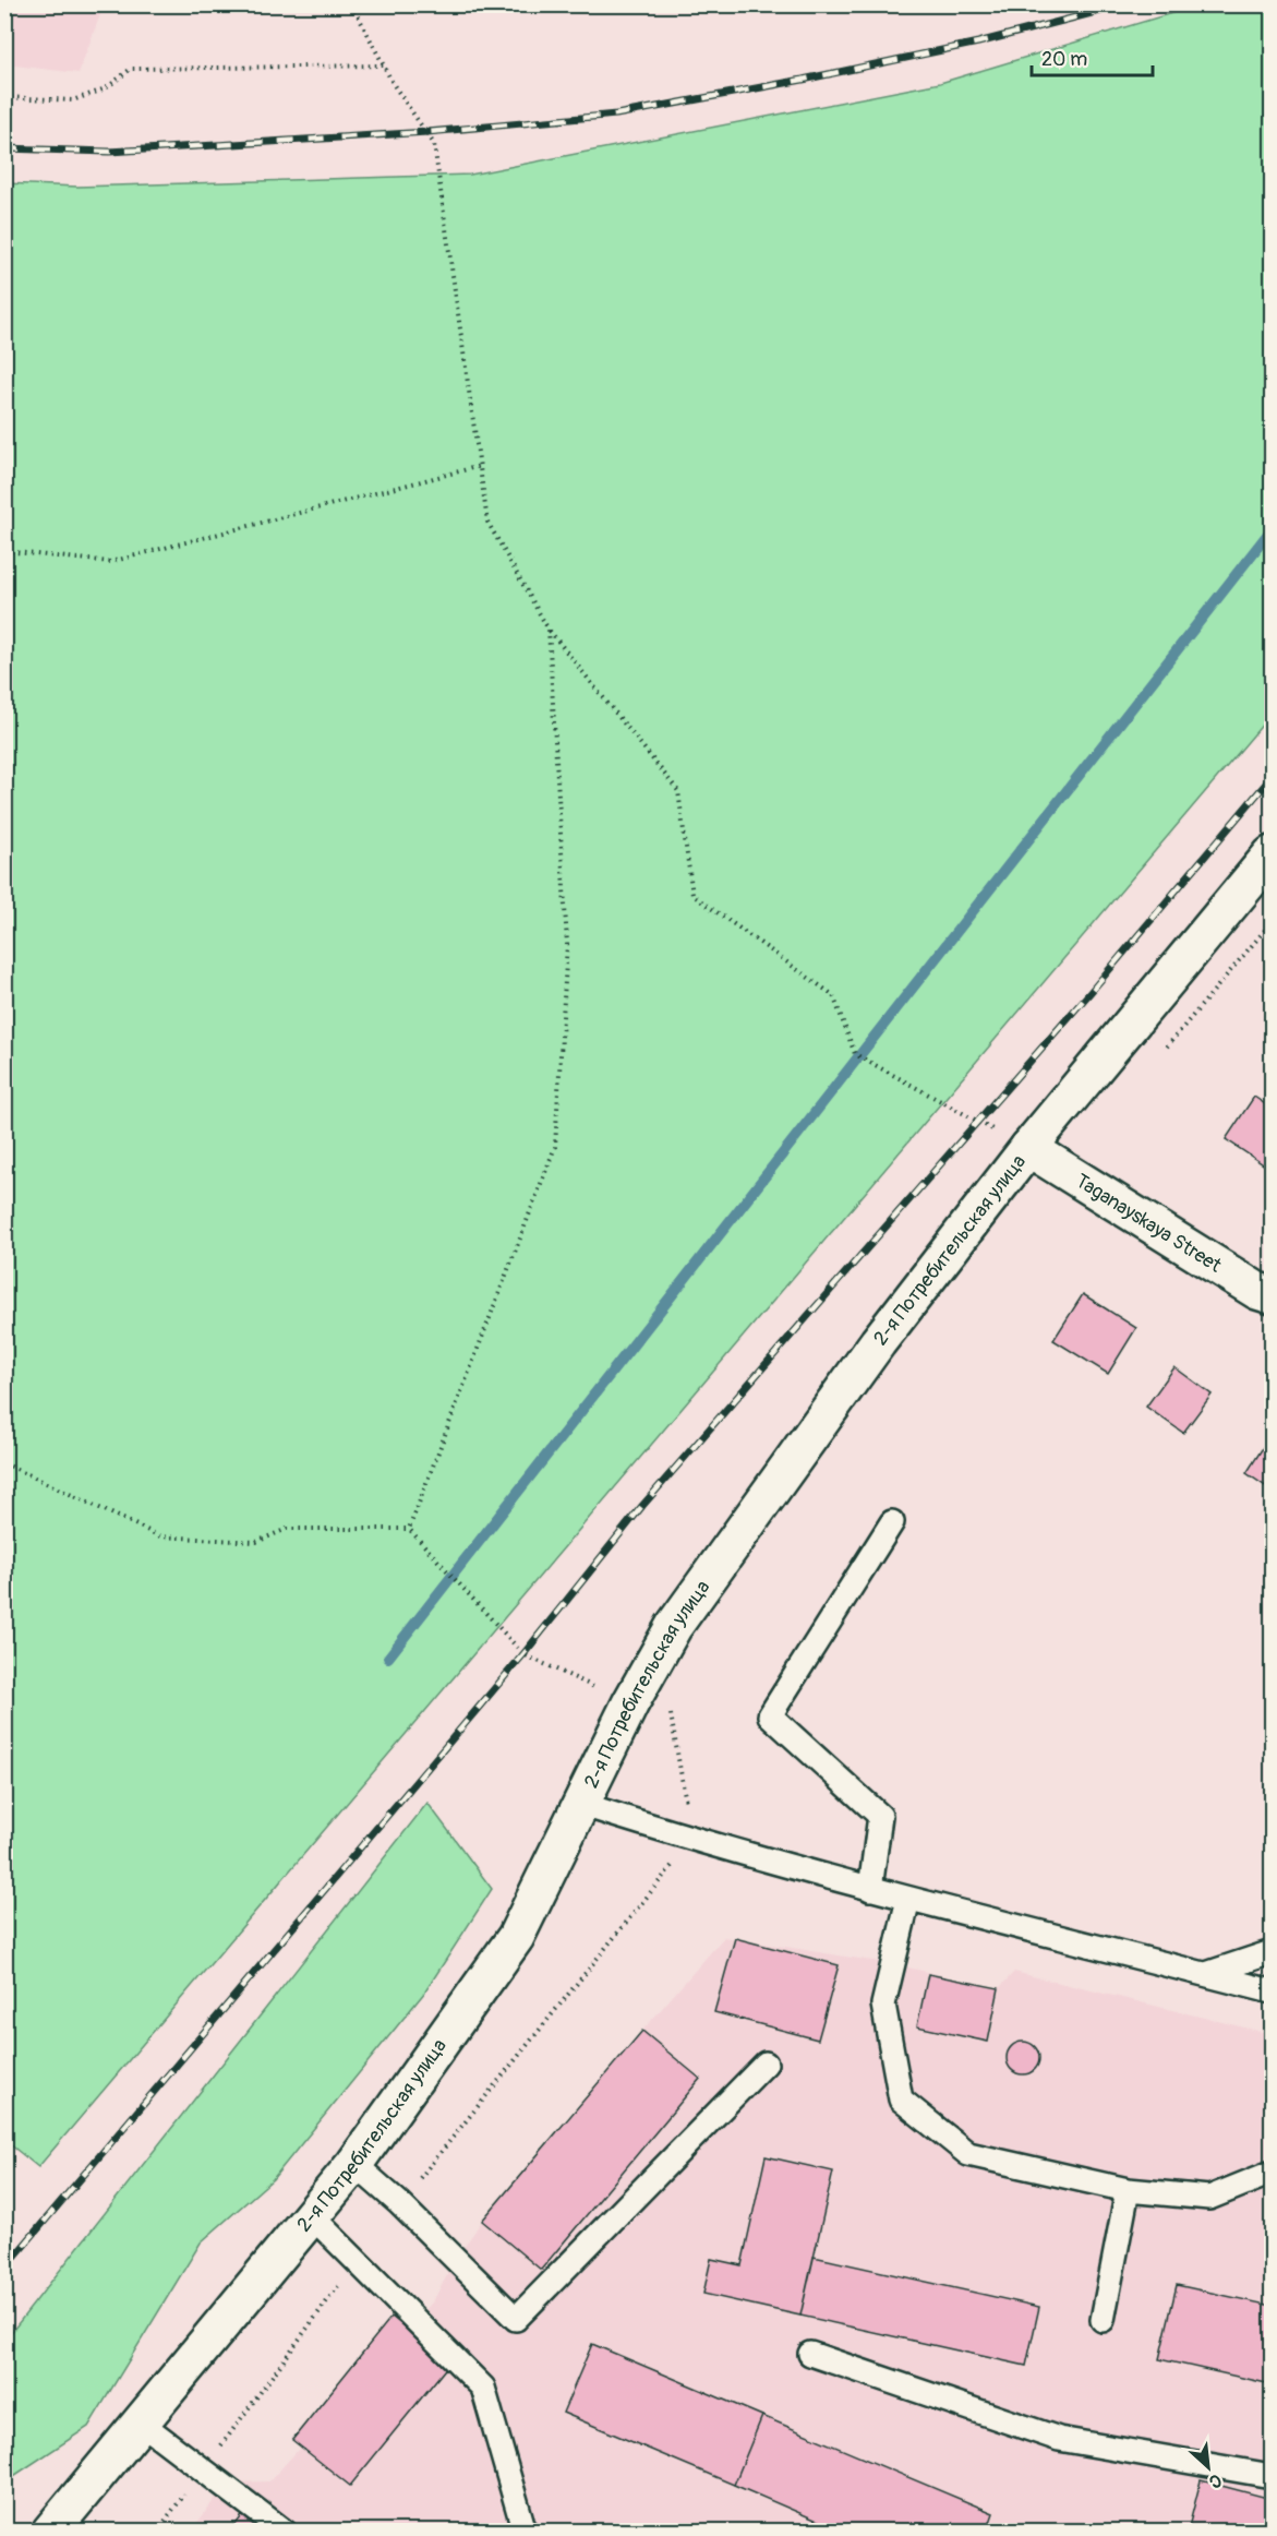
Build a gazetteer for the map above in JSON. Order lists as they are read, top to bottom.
{
  "streets": {
    "street": ["Taganayskaya Street", "2-я Потребительская улица"]
  },
  "crossings": [
    ["Taganayskaya Street", "2-я Потребительская улица"]
  ],
  "scale_bar": "20 m",
  "north": "bottom right"
}
